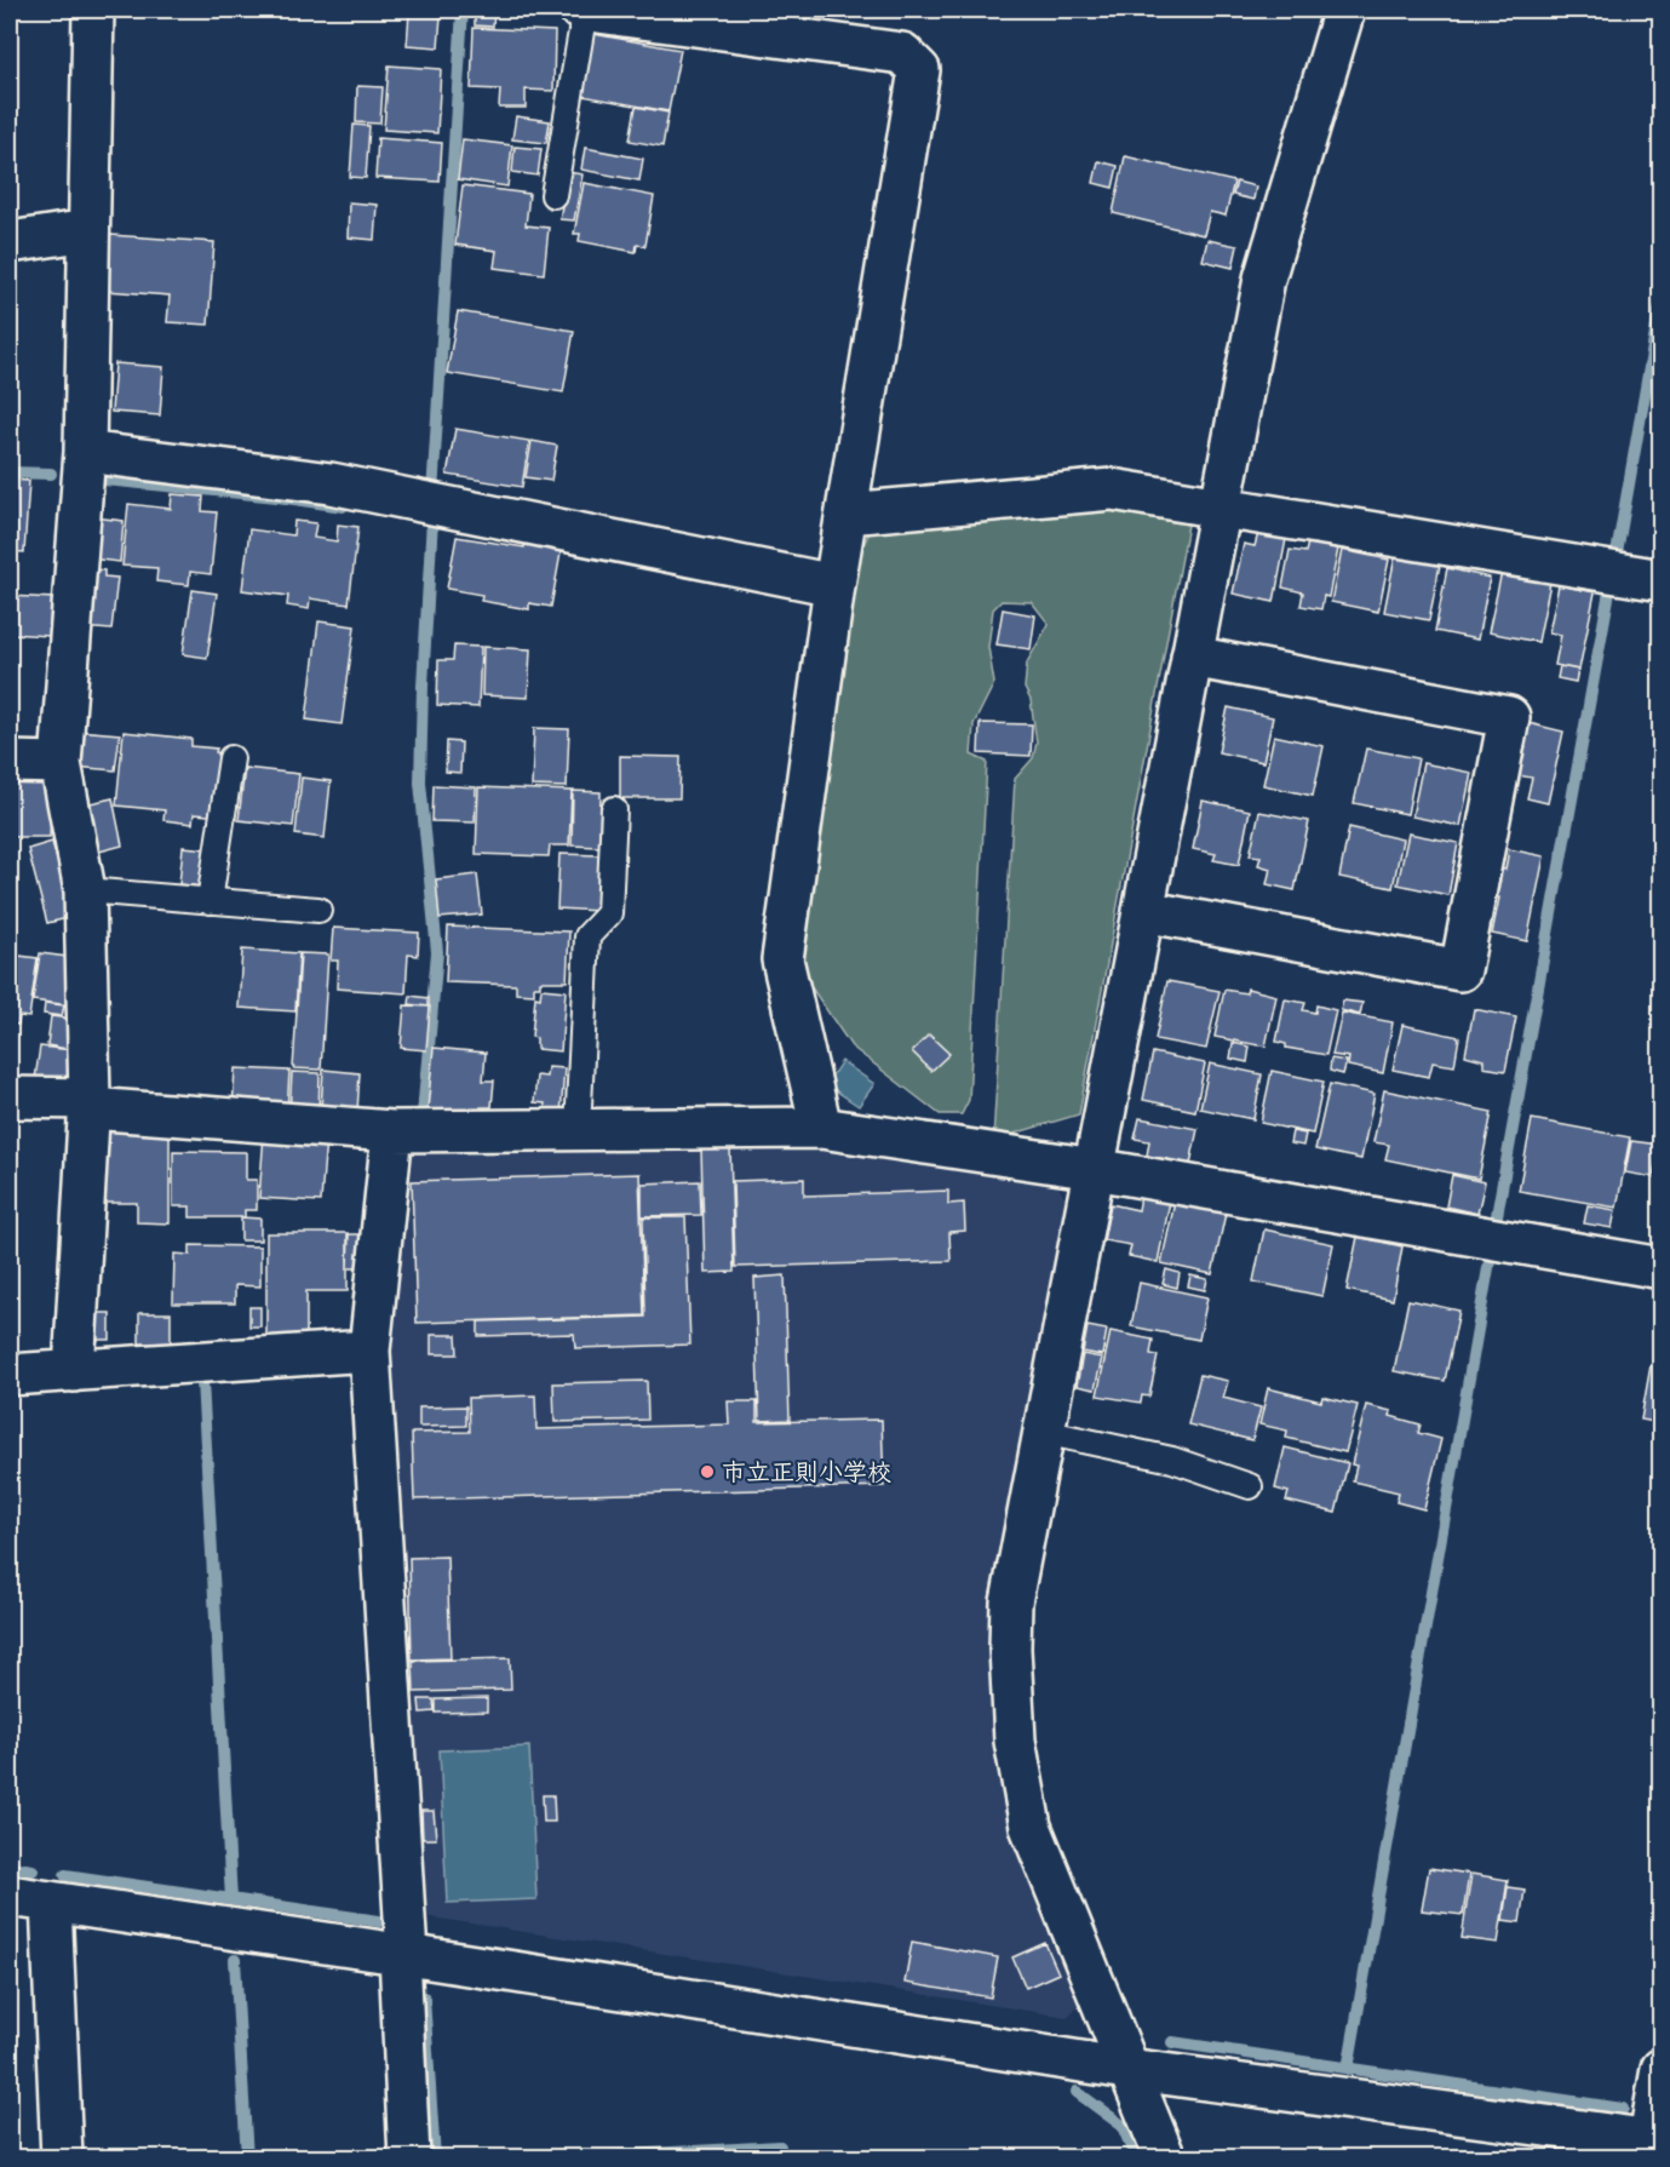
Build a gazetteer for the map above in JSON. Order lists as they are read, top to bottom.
{
  "places": ["市立正則小学校"]
}
